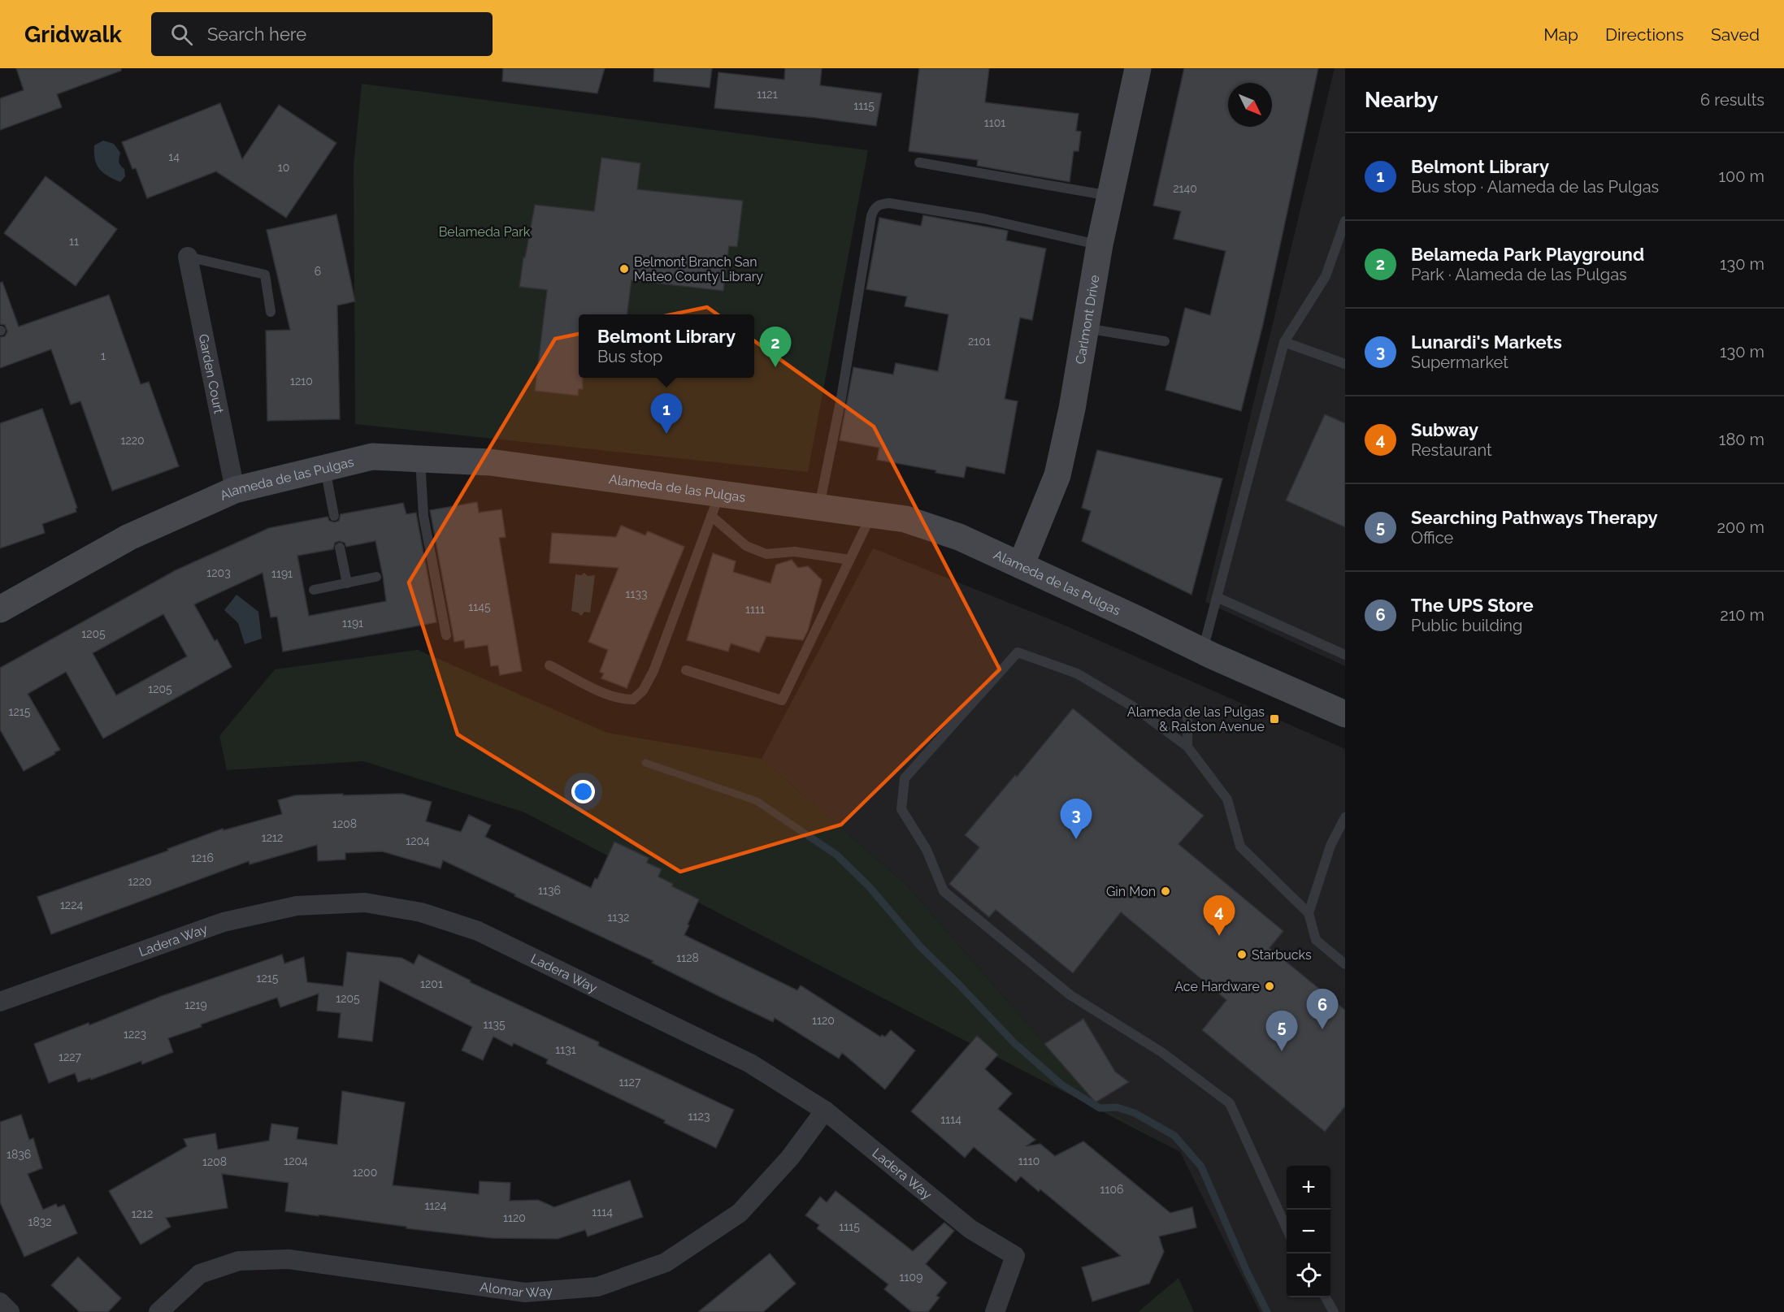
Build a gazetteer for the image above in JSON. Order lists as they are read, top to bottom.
{
  "streets": {
    "main road": ["Carlmont Drive", "Alameda de las Pulgas"],
    "street": ["Garden Court", "Ladera Way", "Alomar Way"]
  },
  "crossings": [
    ["Carlmont Drive", "Alameda de las Pulgas"],
    ["Garden Court", "Alameda de las Pulgas"],
    ["Ladera Way", "Alomar Way"]
  ],
  "parks": ["Belameda Park"],
  "places": {
    "other": [
      "Belmont Branch San Mateo County Library",
      "Gin Mon",
      "Starbucks",
      "Ace Hardware"
    ],
    "transit": ["Alameda de las Pulgas & Ralston Avenue"]
  },
  "house_numbers": [
    "1121",
    "1115",
    "1101",
    "14",
    "10",
    "2140",
    "11",
    "6",
    "2101",
    "1",
    "1210",
    "1220",
    "1203",
    "1191",
    "1133",
    "1145",
    "1111",
    "1191",
    "1205",
    "1205",
    "1215",
    "1208",
    "1212",
    "1204",
    "1216",
    "1220",
    "1136",
    "1224",
    "1132",
    "1128",
    "1215",
    "1201",
    "1205",
    "1219",
    "1120",
    "1135",
    "1223",
    "1131",
    "1227",
    "1127",
    "1123",
    "1114",
    "1836",
    "1204",
    "1110",
    "1208",
    "1200",
    "1106",
    "1124",
    "1114",
    "1212",
    "1120",
    "1832",
    "1115",
    "1109"
  ],
  "north": "bottom right",
  "page": {
    "header": "Gridwalk",
    "search": "Search here",
    "nav": ["Map", "Directions", "Saved"],
    "heading": ["Nearby", "6 results"],
    "list": [
      {
        "mark": "1",
        "name": "Belmont Library",
        "note": "Bus stop · Alameda de las Pulgas",
        "value": "100 m"
      },
      {
        "mark": "2",
        "name": "Belameda Park Playground",
        "note": "Park · Alameda de las Pulgas",
        "value": "130 m"
      },
      {
        "mark": "3",
        "name": "Lunardi's Markets",
        "note": "Supermarket",
        "value": "130 m"
      },
      {
        "mark": "4",
        "name": "Subway",
        "note": "Restaurant",
        "value": "180 m"
      },
      {
        "mark": "5",
        "name": "Searching Pathways Therapy",
        "note": "Office",
        "value": "200 m"
      },
      {
        "mark": "6",
        "name": "The UPS Store",
        "note": "Public building",
        "value": "210 m"
      }
    ],
    "popup": ["Belmont Library", "Bus stop"],
    "pins": [
      "2",
      "1",
      "3",
      "4",
      "6",
      "5"
    ],
    "map_buttons": ["+", "−"]
  }
}
